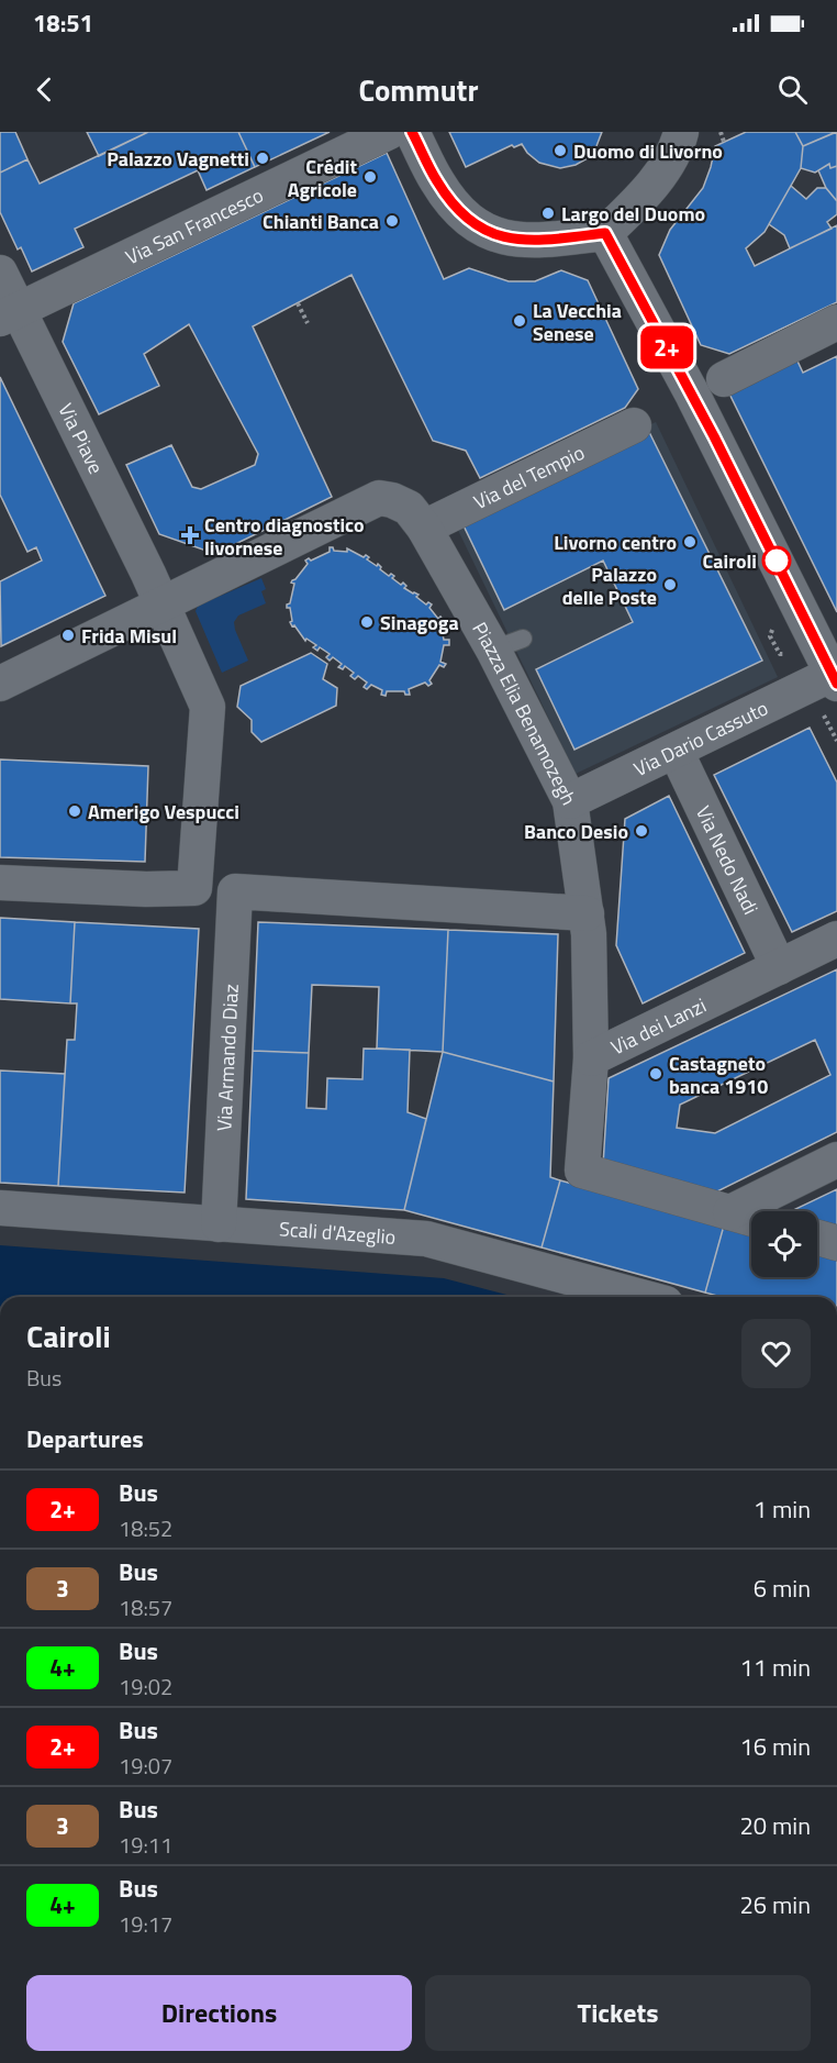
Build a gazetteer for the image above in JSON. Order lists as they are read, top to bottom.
{
  "streets": {
    "street": [
      "Via San Francesco",
      "Via Piave",
      "Via del Tempio",
      "Piazza Elia Benamozegh",
      "Via Dario Cassuto",
      "Via Nedo Nadi",
      "Via dei Lanzi",
      "Via Armando Diaz",
      "Scali d'Azeglio"
    ]
  },
  "crossings": [
    ["Via San Francesco", "Via Piave"],
    ["Via Piave", "Piazza Elia Benamozegh"],
    ["Via del Tempio", "Piazza Elia Benamozegh"],
    ["Piazza Elia Benamozegh", "Via Dario Cassuto"],
    ["Piazza Elia Benamozegh", "Via dei Lanzi"],
    ["Piazza Elia Benamozegh", "Via Armando Diaz"],
    ["Via Dario Cassuto", "Via Nedo Nadi"],
    ["Via Nedo Nadi", "Via dei Lanzi"],
    ["Via dei Lanzi", "Via Armando Diaz"],
    ["Via Armando Diaz", "Scali d'Azeglio"]
  ],
  "places": {
    "other": [
      "Duomo di Livorno",
      "Palazzo Vagnetti",
      "Crédit Agricole",
      "Largo del Duomo",
      "Chianti Banca",
      "La Vecchia Senese",
      "Livorno centro",
      "Cairoli",
      "Palazzo delle Poste",
      "Sinagoga",
      "Frida Misul",
      "Amerigo Vespucci",
      "Banco Desio",
      "Castagneto banca 1910"
    ],
    "health": ["Centro diagnostico livornese"]
  },
  "lines": ["bus line 2+"],
  "page": {
    "status": "18:51",
    "header": "Commutr",
    "on_map": "2+",
    "heading": [
      ["Cairoli", "Bus"],
      "Departures"
    ],
    "list": [
      {
        "mark": "2+",
        "name": "Bus",
        "note": "18:52",
        "value": "1 min"
      },
      {
        "mark": "3",
        "name": "Bus",
        "note": "18:57",
        "value": "6 min"
      },
      {
        "mark": "4+",
        "name": "Bus",
        "note": "19:02",
        "value": "11 min"
      },
      {
        "mark": "2+",
        "name": "Bus",
        "note": "19:07",
        "value": "16 min"
      },
      {
        "mark": "3",
        "name": "Bus",
        "note": "19:11",
        "value": "20 min"
      },
      {
        "mark": "4+",
        "name": "Bus",
        "note": "19:17",
        "value": "26 min"
      }
    ],
    "buttons": ["Directions", "Tickets"]
  }
}
